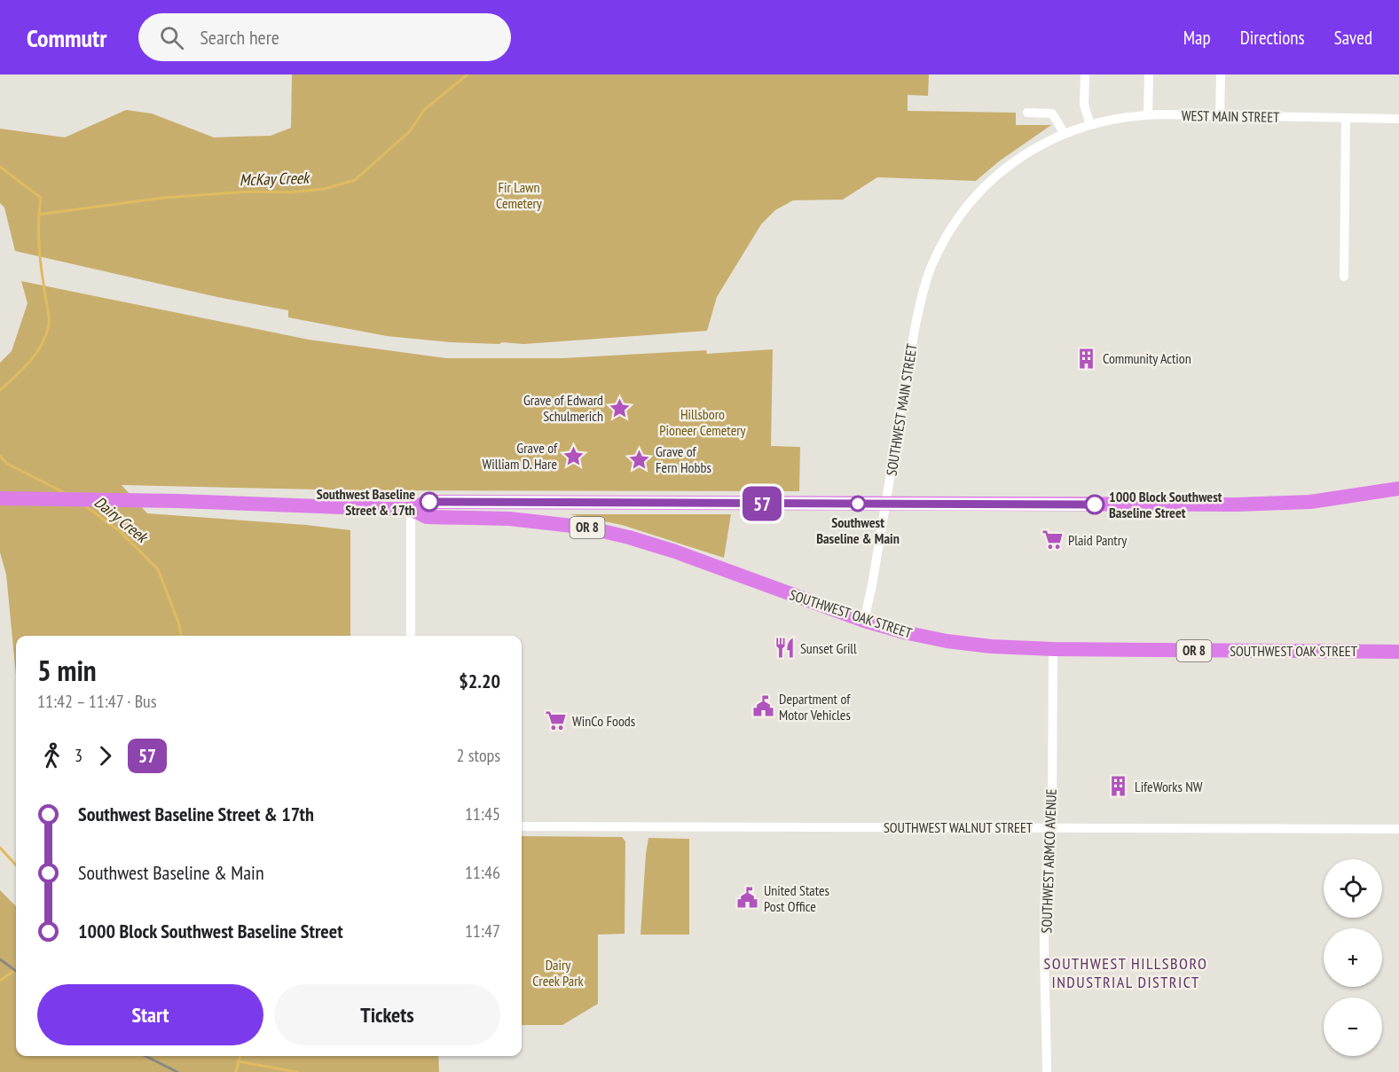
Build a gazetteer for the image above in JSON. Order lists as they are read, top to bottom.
{
  "streets": {
    "highway": ["OR 8", "SOUTHWEST OAK STREET"],
    "street": [
      "WEST MAIN STREET",
      "SOUTHWEST MAIN STREET",
      "SOUTHWEST WALNUT STREET",
      "SOUTHWEST ARMCO AVENUE"
    ]
  },
  "crossings": [
    ["WEST MAIN STREET", "SOUTHWEST MAIN STREET"],
    ["SOUTHWEST MAIN STREET", "OR 8"],
    ["SOUTHWEST MAIN STREET", "SOUTHWEST OAK STREET"],
    ["OR 8", "SOUTHWEST OAK STREET"],
    ["SOUTHWEST OAK STREET", "SOUTHWEST ARMCO AVENUE"],
    ["SOUTHWEST WALNUT STREET", "SOUTHWEST ARMCO AVENUE"]
  ],
  "districts": ["SOUTHWEST HILLSBORO INDUSTRIAL DISTRICT"],
  "water": ["McKay Creek", "Dairy Creek"],
  "parks": ["Fir Lawn Cemetery", "Hillsboro Pioneer Cemetery", "Dairy Creek Park"],
  "places": {
    "building": ["Community Action", "LifeWorks NW"],
    "place": ["Grave of Edward Schulmerich", "Grave of William D. Hare", "Grave of Fern Hobbs"],
    "other": ["Southwest Baseline Street & 17th", "Southwest Baseline & Main", "1000 Block Southwest Baseline Street"],
    "supermarket": ["Plaid Pantry", "WinCo Foods"],
    "restaurant": ["Sunset Grill"],
    "public building": ["Department of Motor Vehicles", "United States Post Office"]
  },
  "lines": ["bus line 57"],
  "page": {
    "header": "Commutr",
    "search": "Search here",
    "nav": ["Map", "Directions", "Saved"],
    "on_map": "57",
    "heading": ["5 min", "11:42 – 11:47 · Bus", "$2.20"],
    "legs": ["3", "57", "2 stops"],
    "list": [
      {
        "name": "Southwest Baseline Street & 17th",
        "value": "11:45"
      },
      {
        "name": "Southwest Baseline & Main",
        "value": "11:46"
      },
      {
        "name": "1000 Block Southwest Baseline Street",
        "value": "11:47"
      }
    ],
    "map_buttons": ["+", "−"],
    "buttons": ["Start", "Tickets"]
  }
}
